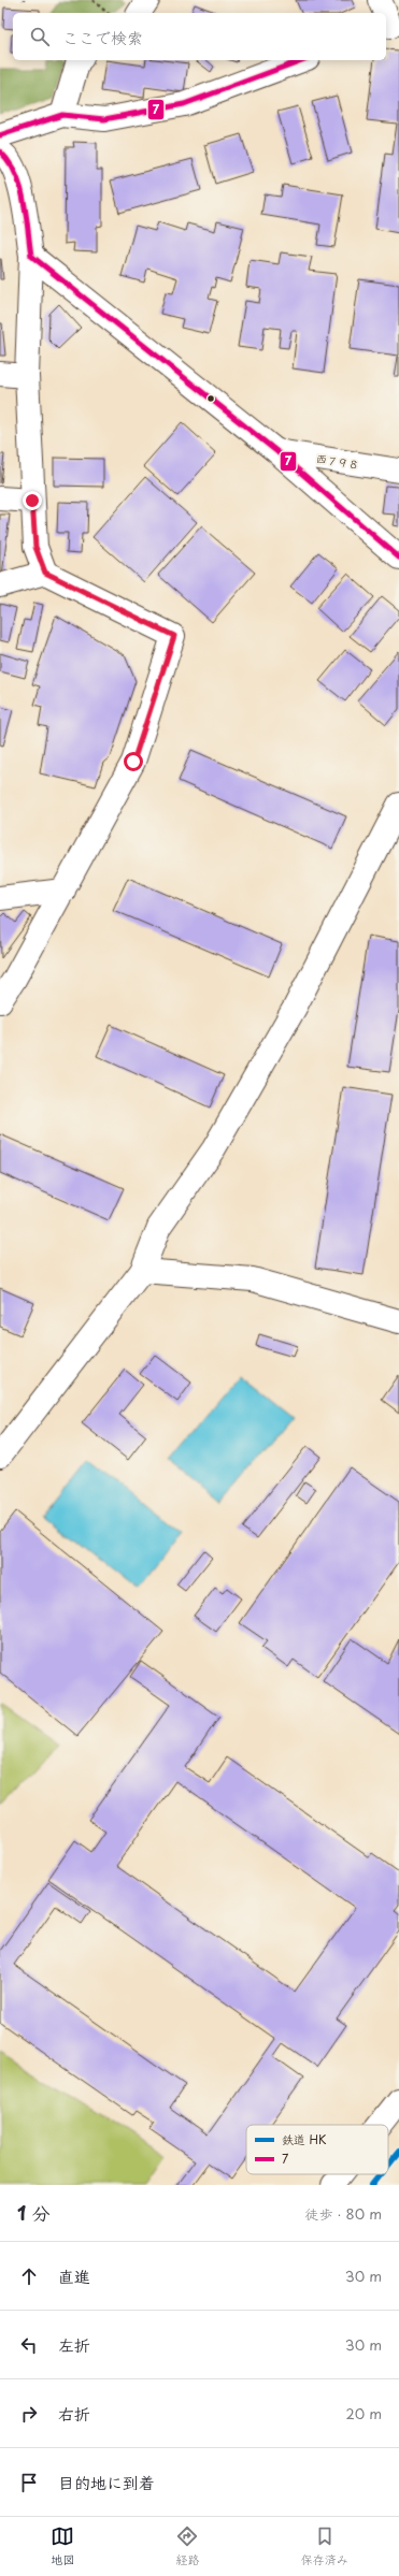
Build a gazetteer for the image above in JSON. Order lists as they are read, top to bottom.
{
  "streets": {
    "street": ["西７９８"]
  },
  "lines": ["transit line 7", "rail line HK"],
  "legend": ["鉄道 HK", "7"],
  "page": {
    "search": "ここで検索",
    "heading": ["1 分", "徒歩 · 80 m"],
    "list": [
      ["直進", "30 m"],
      ["左折", "30 m"],
      ["右折", "20 m"],
      "目的地に到着"
    ],
    "nav": ["地図", "経路", "保存済み"]
  }
}
